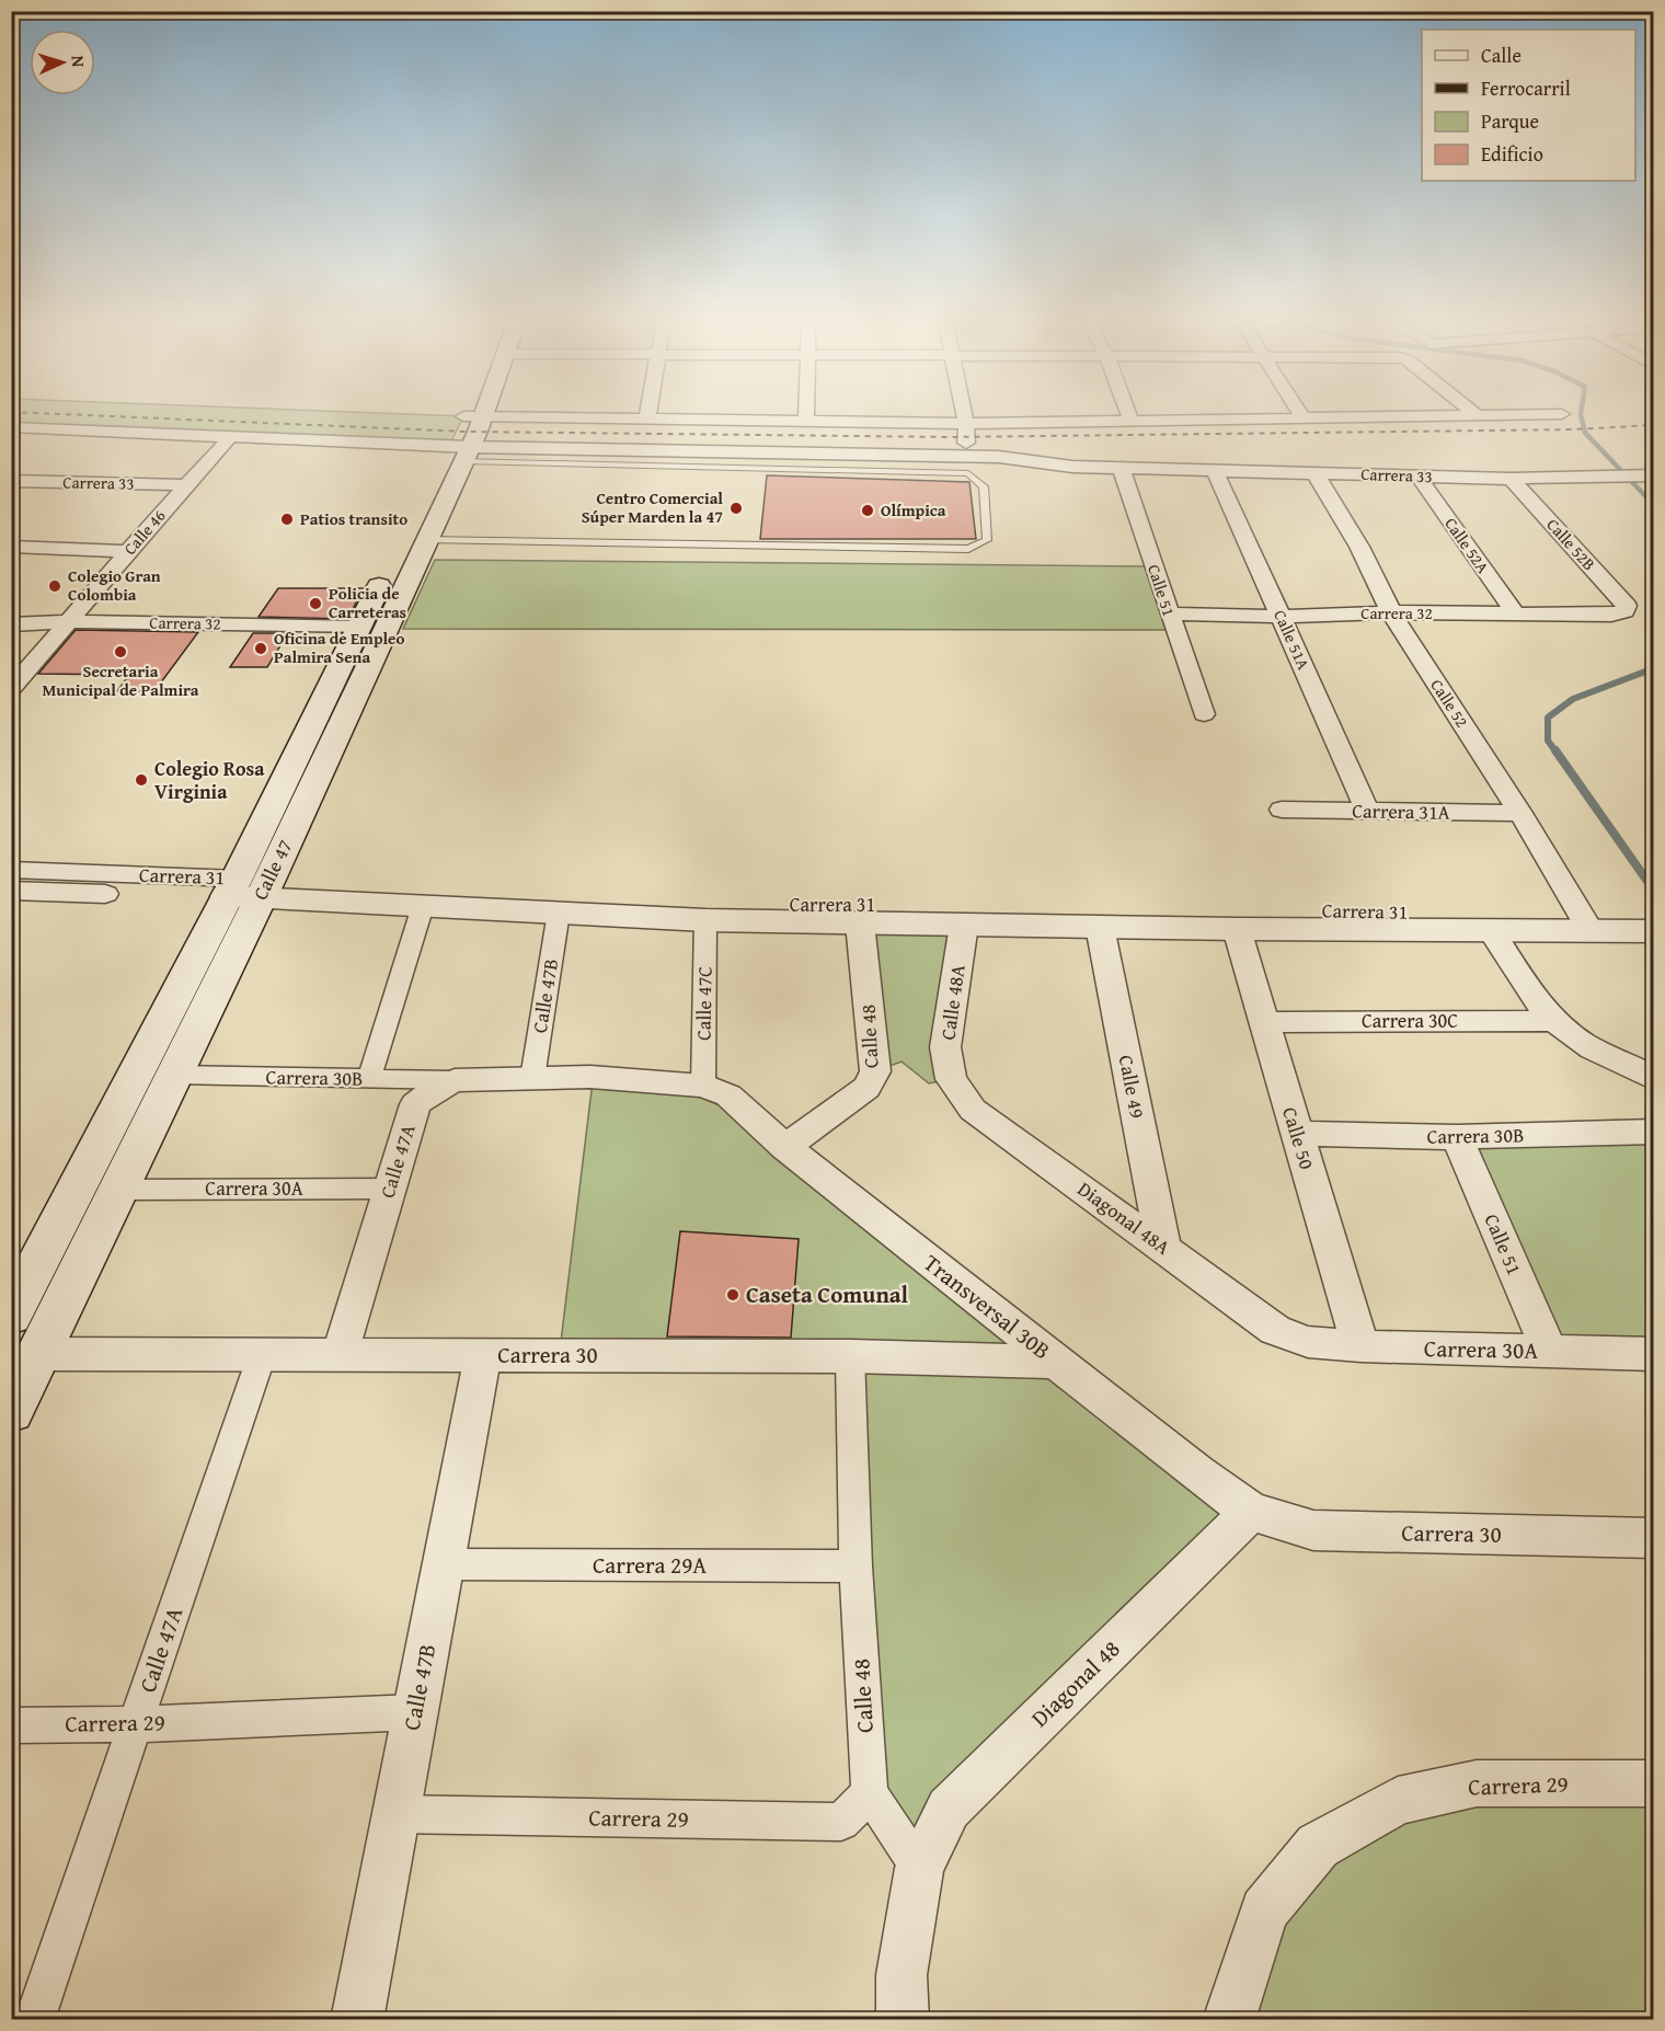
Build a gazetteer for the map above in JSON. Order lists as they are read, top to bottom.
{
  "streets": {
    "main road": ["Calle 47", "Carrera 31"],
    "street": [
      "Carrera 33",
      "Calle 46",
      "Calle 52B",
      "Calle 52A",
      "Calle 51",
      "Carrera 32",
      "Calle 51A",
      "Calle 52",
      "Carrera 31A",
      "Calle 47B",
      "Calle 48A",
      "Calle 47C",
      "Carrera 30C",
      "Calle 48",
      "Carrera 30B",
      "Calle 49",
      "Calle 50",
      "Calle 47A",
      "Carrera 30A",
      "Diagonal 48A",
      "Transversal 30B",
      "Carrera 30",
      "Carrera 29A",
      "Diagonal 48",
      "Carrera 29"
    ]
  },
  "crossings": [
    ["Carrera 33", "Calle 46"],
    ["Carrera 33", "Calle 52B"],
    ["Carrera 33", "Calle 52A"],
    ["Carrera 33", "Calle 51"],
    ["Carrera 33", "Calle 51A"],
    ["Carrera 33", "Calle 52"],
    ["Carrera 33", "Calle 47"],
    ["Calle 46", "Carrera 32"],
    ["Calle 52B", "Carrera 32"],
    ["Calle 52A", "Carrera 32"],
    ["Calle 51", "Carrera 32"],
    ["Calle 51", "Carrera 30B"],
    ["Calle 51", "Carrera 30A"],
    ["Carrera 32", "Calle 51A"],
    ["Carrera 32", "Calle 52"],
    ["Carrera 32", "Calle 47"],
    ["Calle 51A", "Carrera 31A"],
    ["Calle 52", "Carrera 31A"],
    ["Calle 52", "Carrera 31"],
    ["Calle 47", "Carrera 31"],
    ["Calle 47", "Carrera 30B"],
    ["Calle 47", "Carrera 30A"],
    ["Calle 47", "Carrera 30"],
    ["Carrera 31", "Calle 47B"],
    ["Carrera 31", "Calle 48A"],
    ["Carrera 31", "Calle 47C"],
    ["Carrera 31", "Calle 48"],
    ["Carrera 31", "Calle 49"],
    ["Carrera 31", "Calle 50"],
    ["Calle 47B", "Carrera 30B"],
    ["Calle 47B", "Carrera 30"],
    ["Calle 47B", "Carrera 29A"],
    ["Calle 47B", "Carrera 29"],
    ["Calle 48A", "Diagonal 48A"],
    ["Calle 47C", "Carrera 30B"],
    ["Calle 47C", "Transversal 30B"],
    ["Carrera 30C", "Calle 50"],
    ["Calle 48", "Transversal 30B"],
    ["Calle 48", "Carrera 30"],
    ["Calle 48", "Carrera 29A"],
    ["Calle 48", "Diagonal 48"],
    ["Calle 48", "Carrera 29"],
    ["Carrera 30B", "Calle 50"],
    ["Carrera 30B", "Calle 47A"],
    ["Carrera 30B", "Transversal 30B"],
    ["Calle 49", "Diagonal 48A"],
    ["Calle 50", "Carrera 30A"],
    ["Calle 47A", "Carrera 30A"],
    ["Calle 47A", "Carrera 30"],
    ["Calle 47A", "Carrera 29"],
    ["Carrera 30A", "Diagonal 48A"],
    ["Transversal 30B", "Carrera 30"],
    ["Transversal 30B", "Diagonal 48"],
    ["Carrera 30", "Diagonal 48"]
  ],
  "places": [
    "Centro Comercial Súper Marden la 47",
    "Olímpica",
    "Patios transito",
    "Colegio Gran Colombia",
    "Policia de Carreteras",
    "Oficina de Empleo Palmira Sena",
    "Secretaria Municipal de Palmira",
    "Colegio Rosa Virginia",
    "Caseta Comunal"
  ],
  "legend": [
    "Calle",
    "Ferrocarril",
    "Parque",
    "Edificio"
  ],
  "north": "right"
}
